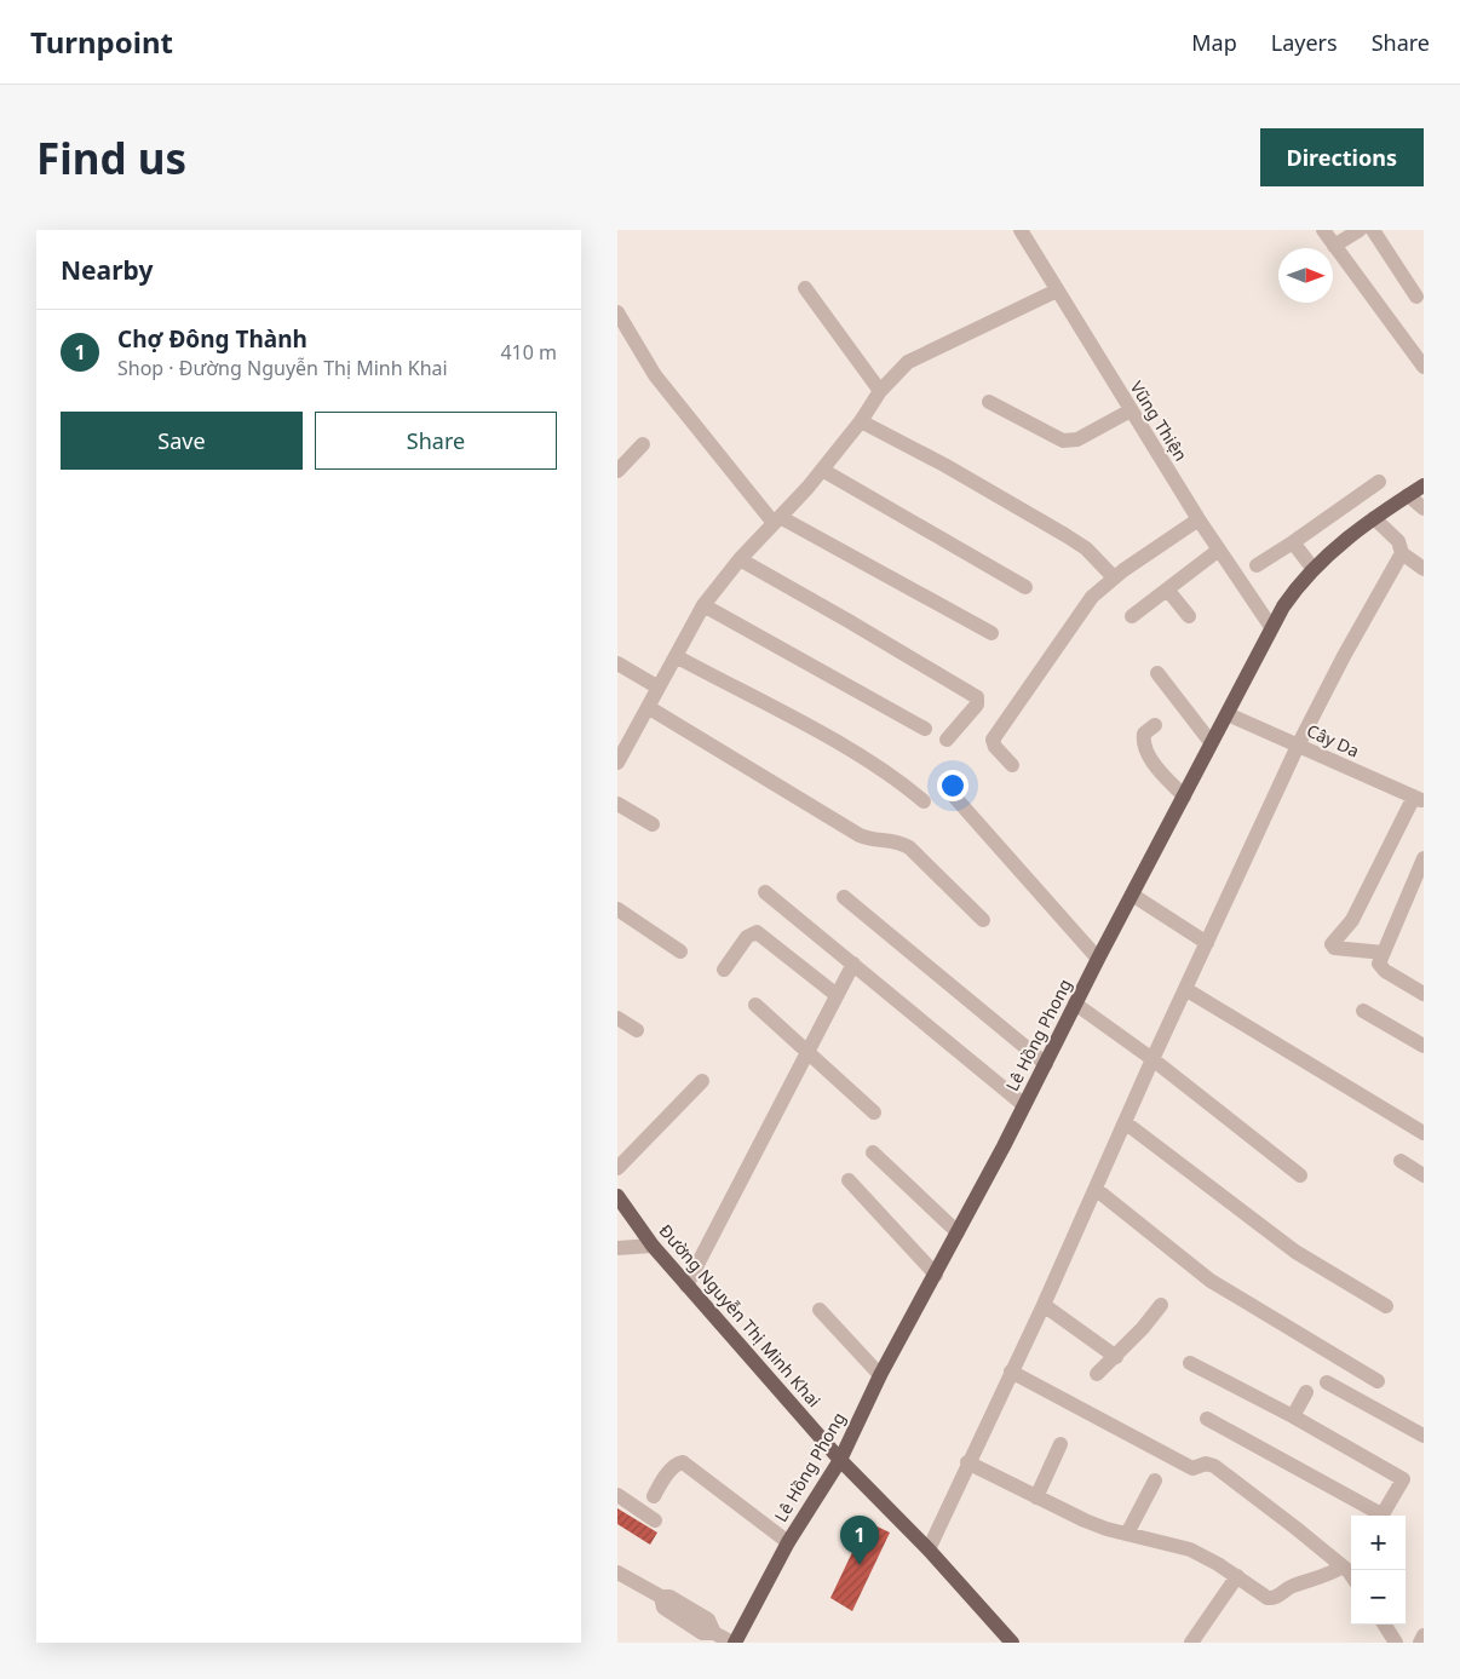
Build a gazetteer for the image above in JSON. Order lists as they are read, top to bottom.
{
  "streets": {
    "main road": ["Lê Hồng Phong", "Đường Nguyễn Thị Minh Khai"],
    "street": ["Vũng Thiện", "Cây Da"]
  },
  "crossings": [
    ["Vũng Thiện", "Lê Hồng Phong"],
    ["Cây Da", "Lê Hồng Phong"],
    ["Lê Hồng Phong", "Đường Nguyễn Thị Minh Khai"]
  ],
  "north": "right",
  "page": {
    "header": "Turnpoint",
    "nav": ["Map", "Layers", "Share"],
    "buttons": [
      "Directions",
      ["Save", "Share"]
    ],
    "title": "Find us",
    "heading": "Nearby",
    "list": [
      {
        "mark": "1",
        "name": "Chợ Đông Thành",
        "note": "Shop · Đường Nguyễn Thị Minh Khai",
        "value": "410 m"
      }
    ],
    "map_buttons": ["+", "−"],
    "pins": "1"
  }
}
